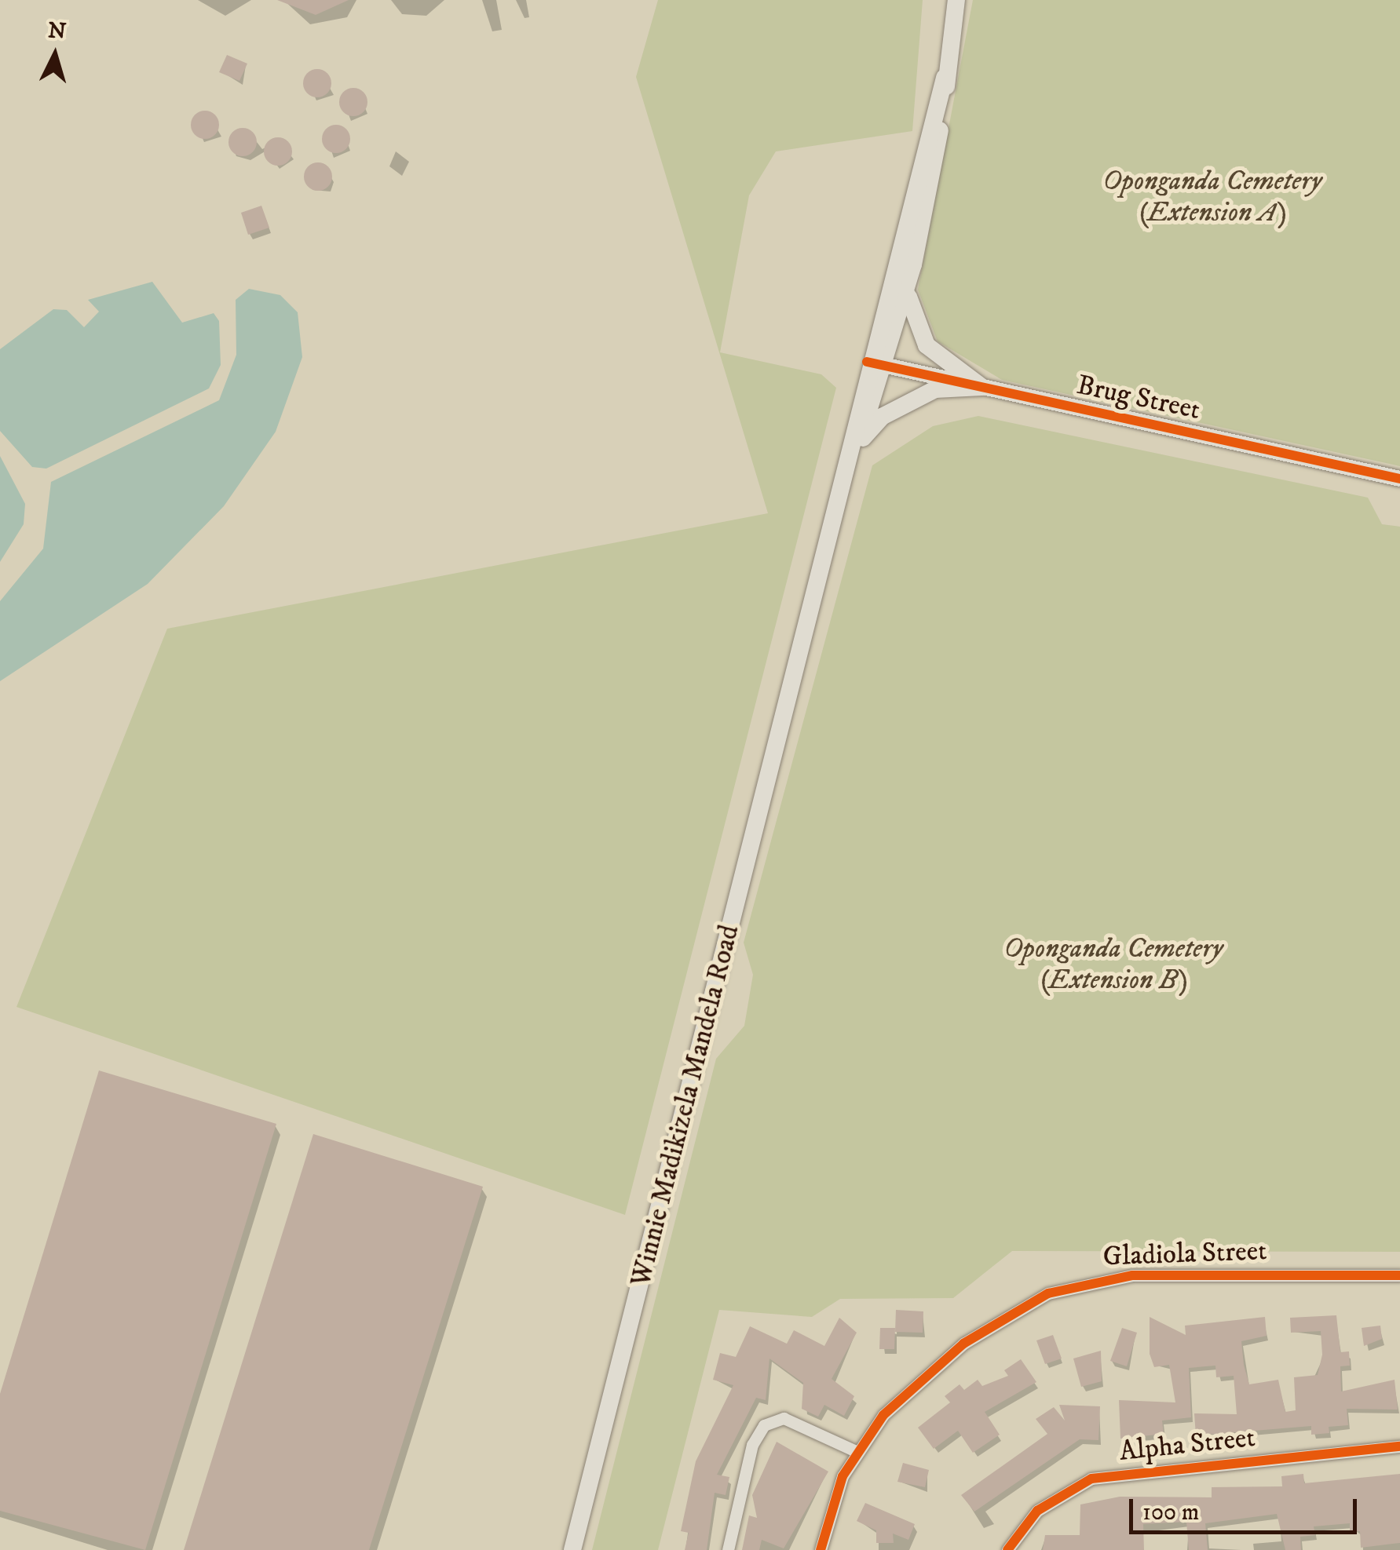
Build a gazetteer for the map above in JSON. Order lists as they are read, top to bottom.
{
  "streets": {
    "main road": ["Winnie Madikizela Mandela Road"],
    "street": ["Brug Street", "Gladiola Street", "Alpha Street"]
  },
  "crossings": [
    ["Brug Street", "Winnie Madikizela Mandela Road"]
  ],
  "parks": ["Oponganda Cemetery (Extension A)", "Oponganda Cemetery (Extension B)"],
  "scale_bar": "100 m",
  "north": "top"
}
